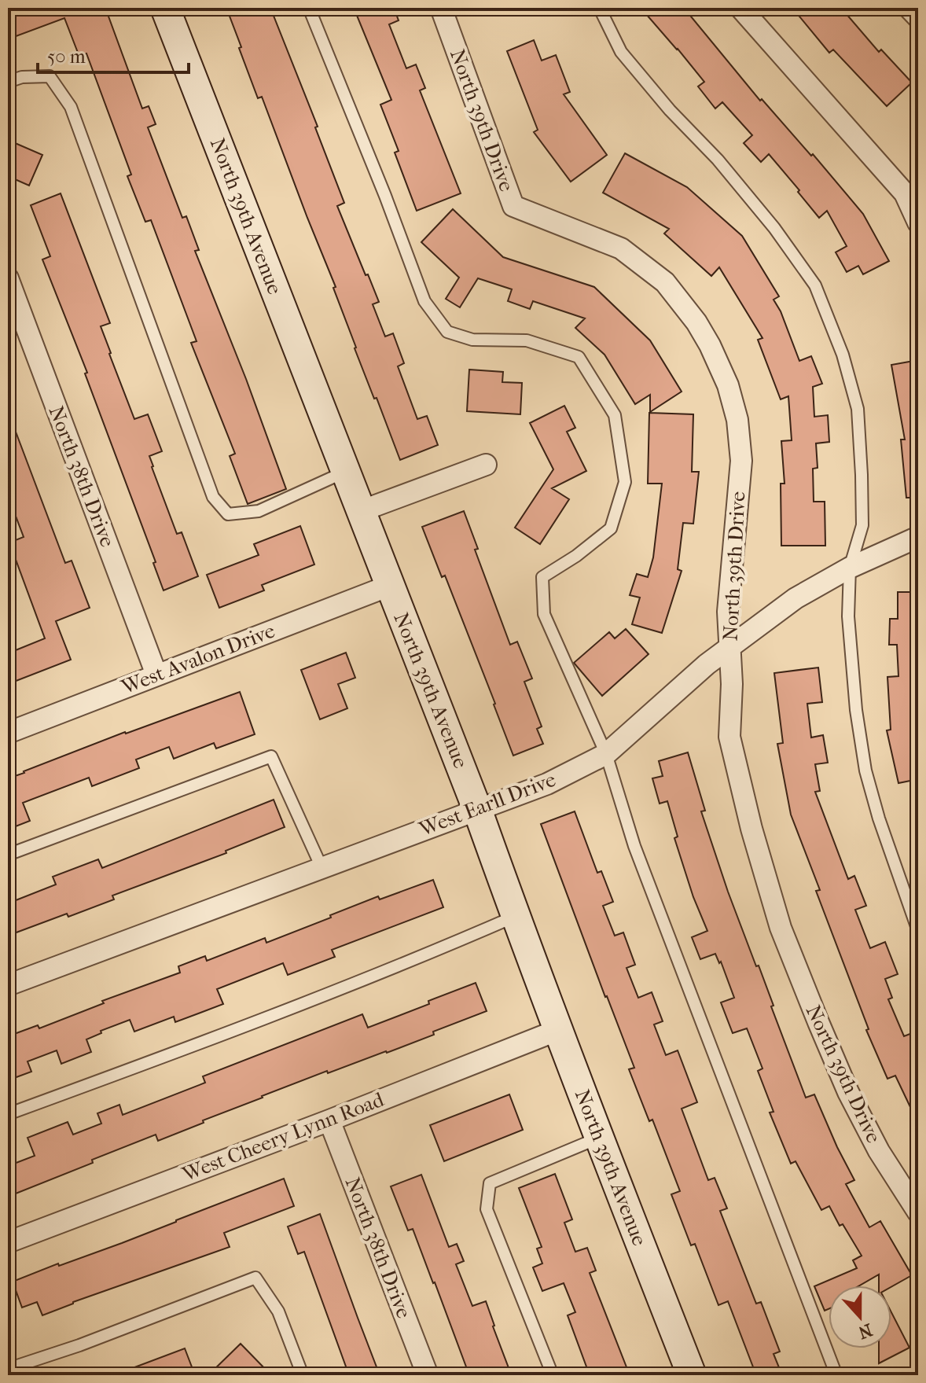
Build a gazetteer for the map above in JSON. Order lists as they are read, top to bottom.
{
  "streets": {
    "street": [
      "North 39th Drive",
      "North 39th Avenue",
      "North 38th Drive",
      "West Avalon Drive",
      "West Earll Drive",
      "West Cheery Lynn Road"
    ]
  },
  "crossings": [
    ["North 39th Drive", "West Earll Drive"],
    ["North 39th Avenue", "West Avalon Drive"],
    ["North 39th Avenue", "West Earll Drive"],
    ["North 39th Avenue", "West Cheery Lynn Road"],
    ["North 38th Drive", "West Avalon Drive"],
    ["North 38th Drive", "West Cheery Lynn Road"]
  ],
  "scale_bar": "50 m",
  "north": "bottom"
}
